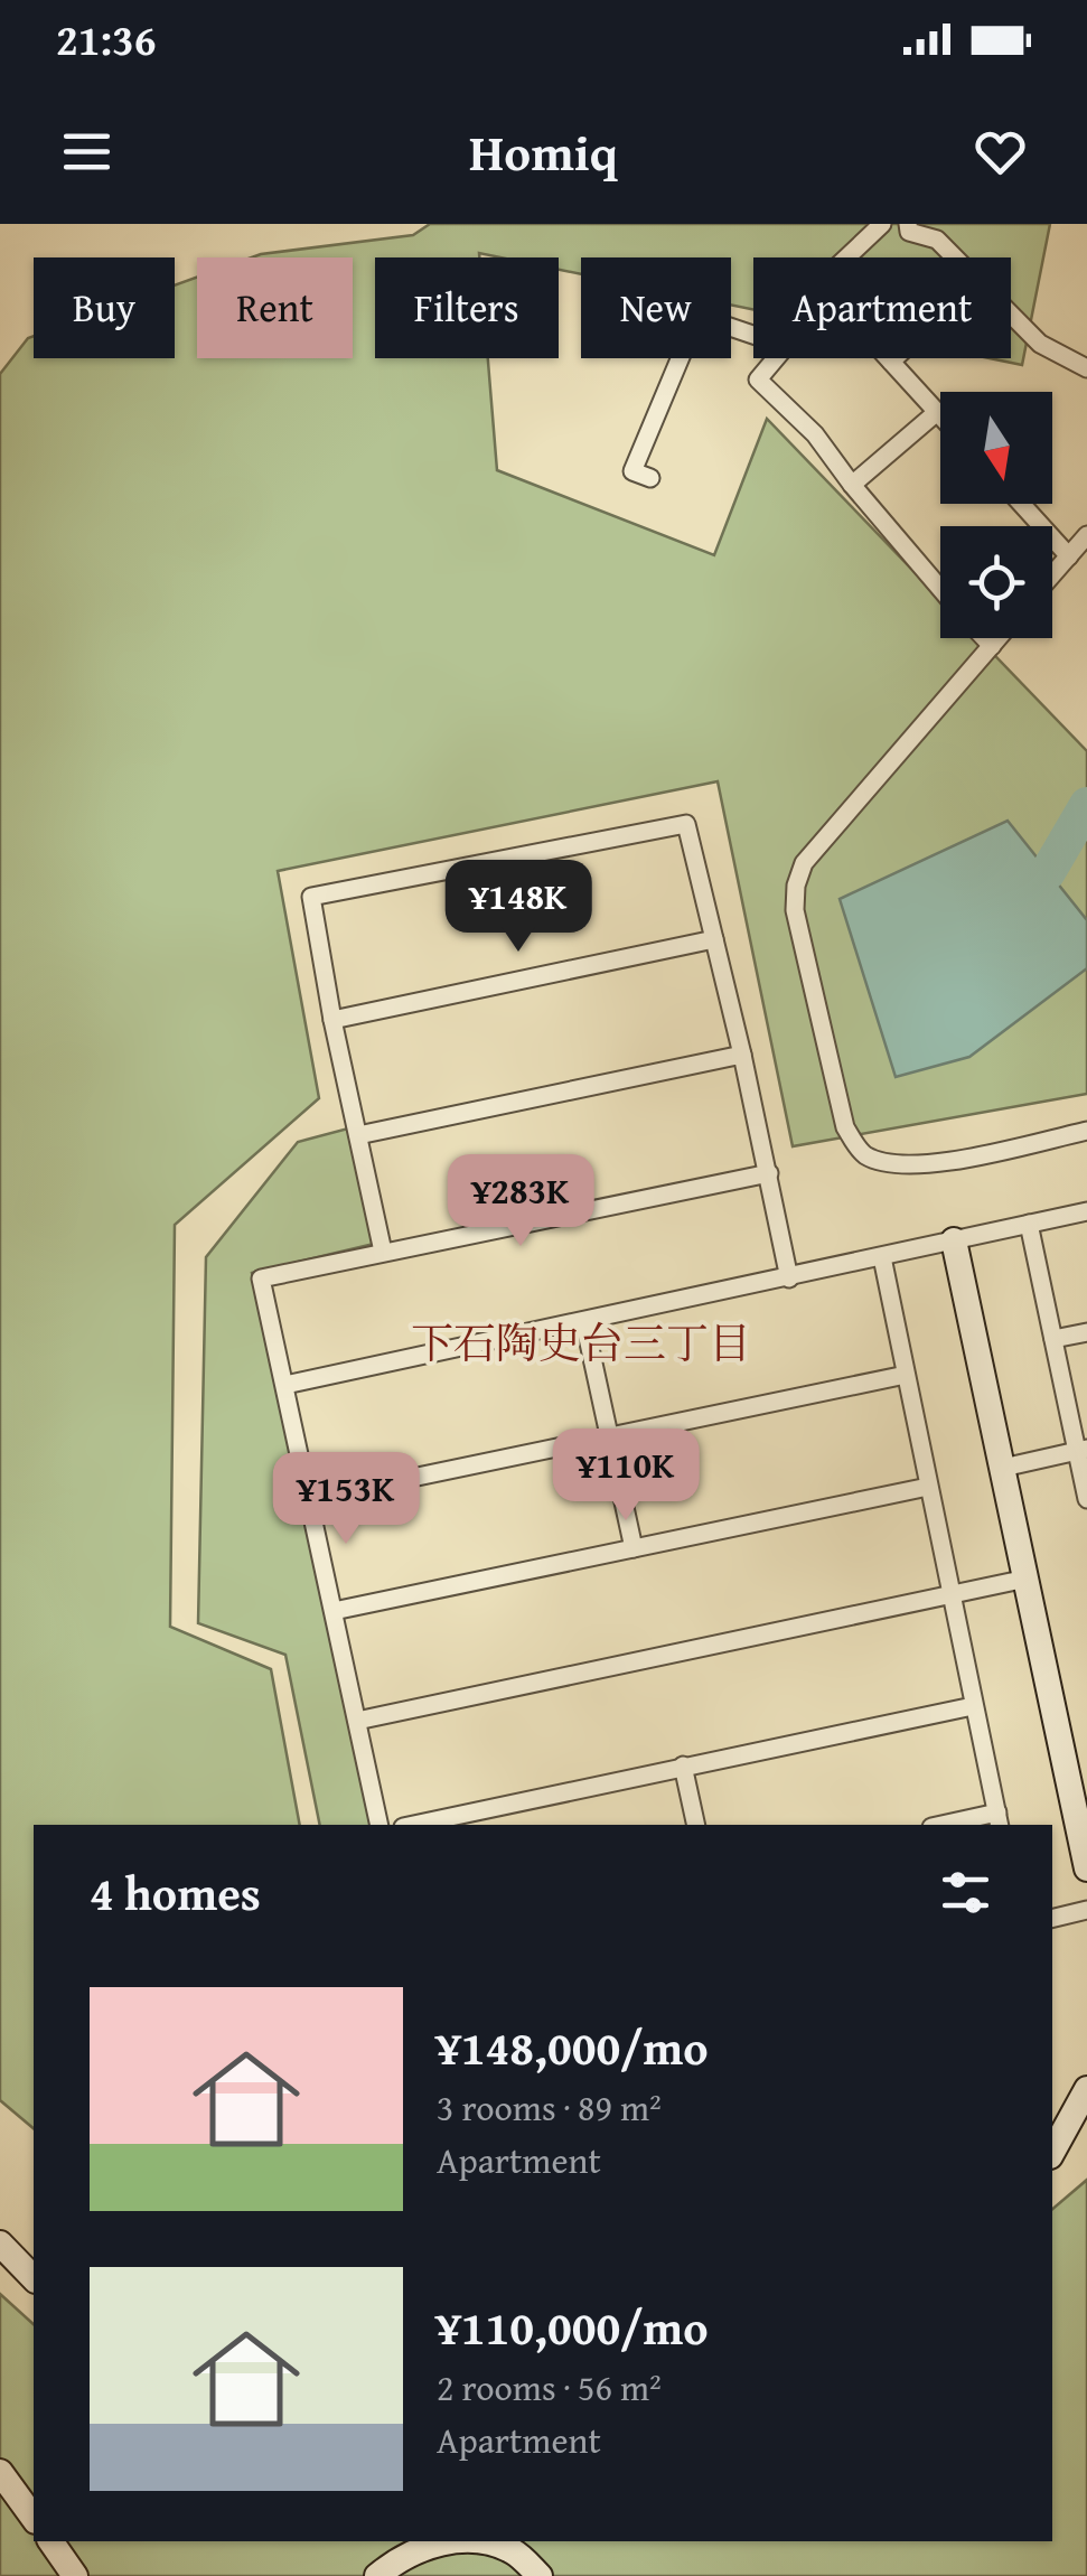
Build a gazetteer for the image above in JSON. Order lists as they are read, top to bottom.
{
  "districts": ["下石陶史台三丁目"],
  "north": "bottom",
  "page": {
    "status": "21:36",
    "header": "Homiq",
    "chip": [
      "Buy",
      "Rent",
      "Filters",
      "New",
      "Apartment"
    ],
    "price": [
      "¥148K",
      "¥283K",
      "¥110K",
      "¥153K"
    ],
    "heading": "4 homes",
    "list": [
      {
        "name": "¥148,000/mo",
        "note": "3 rooms · 89 m² · Apartment"
      },
      {
        "name": "¥110,000/mo",
        "note": "2 rooms · 56 m² · Apartment"
      }
    ]
  }
}
